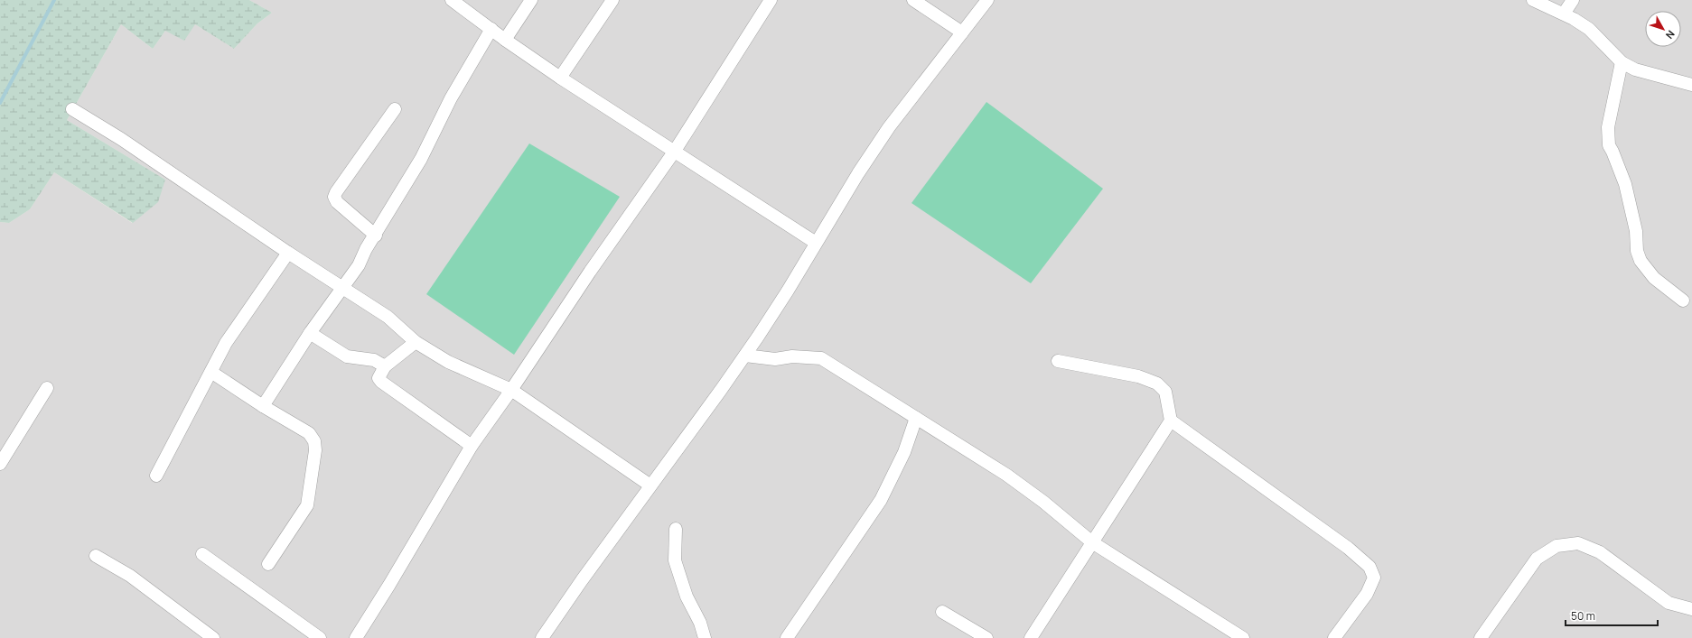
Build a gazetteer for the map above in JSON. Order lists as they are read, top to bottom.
{
  "scale_bar": "50 m",
  "north": "bottom right"
}
